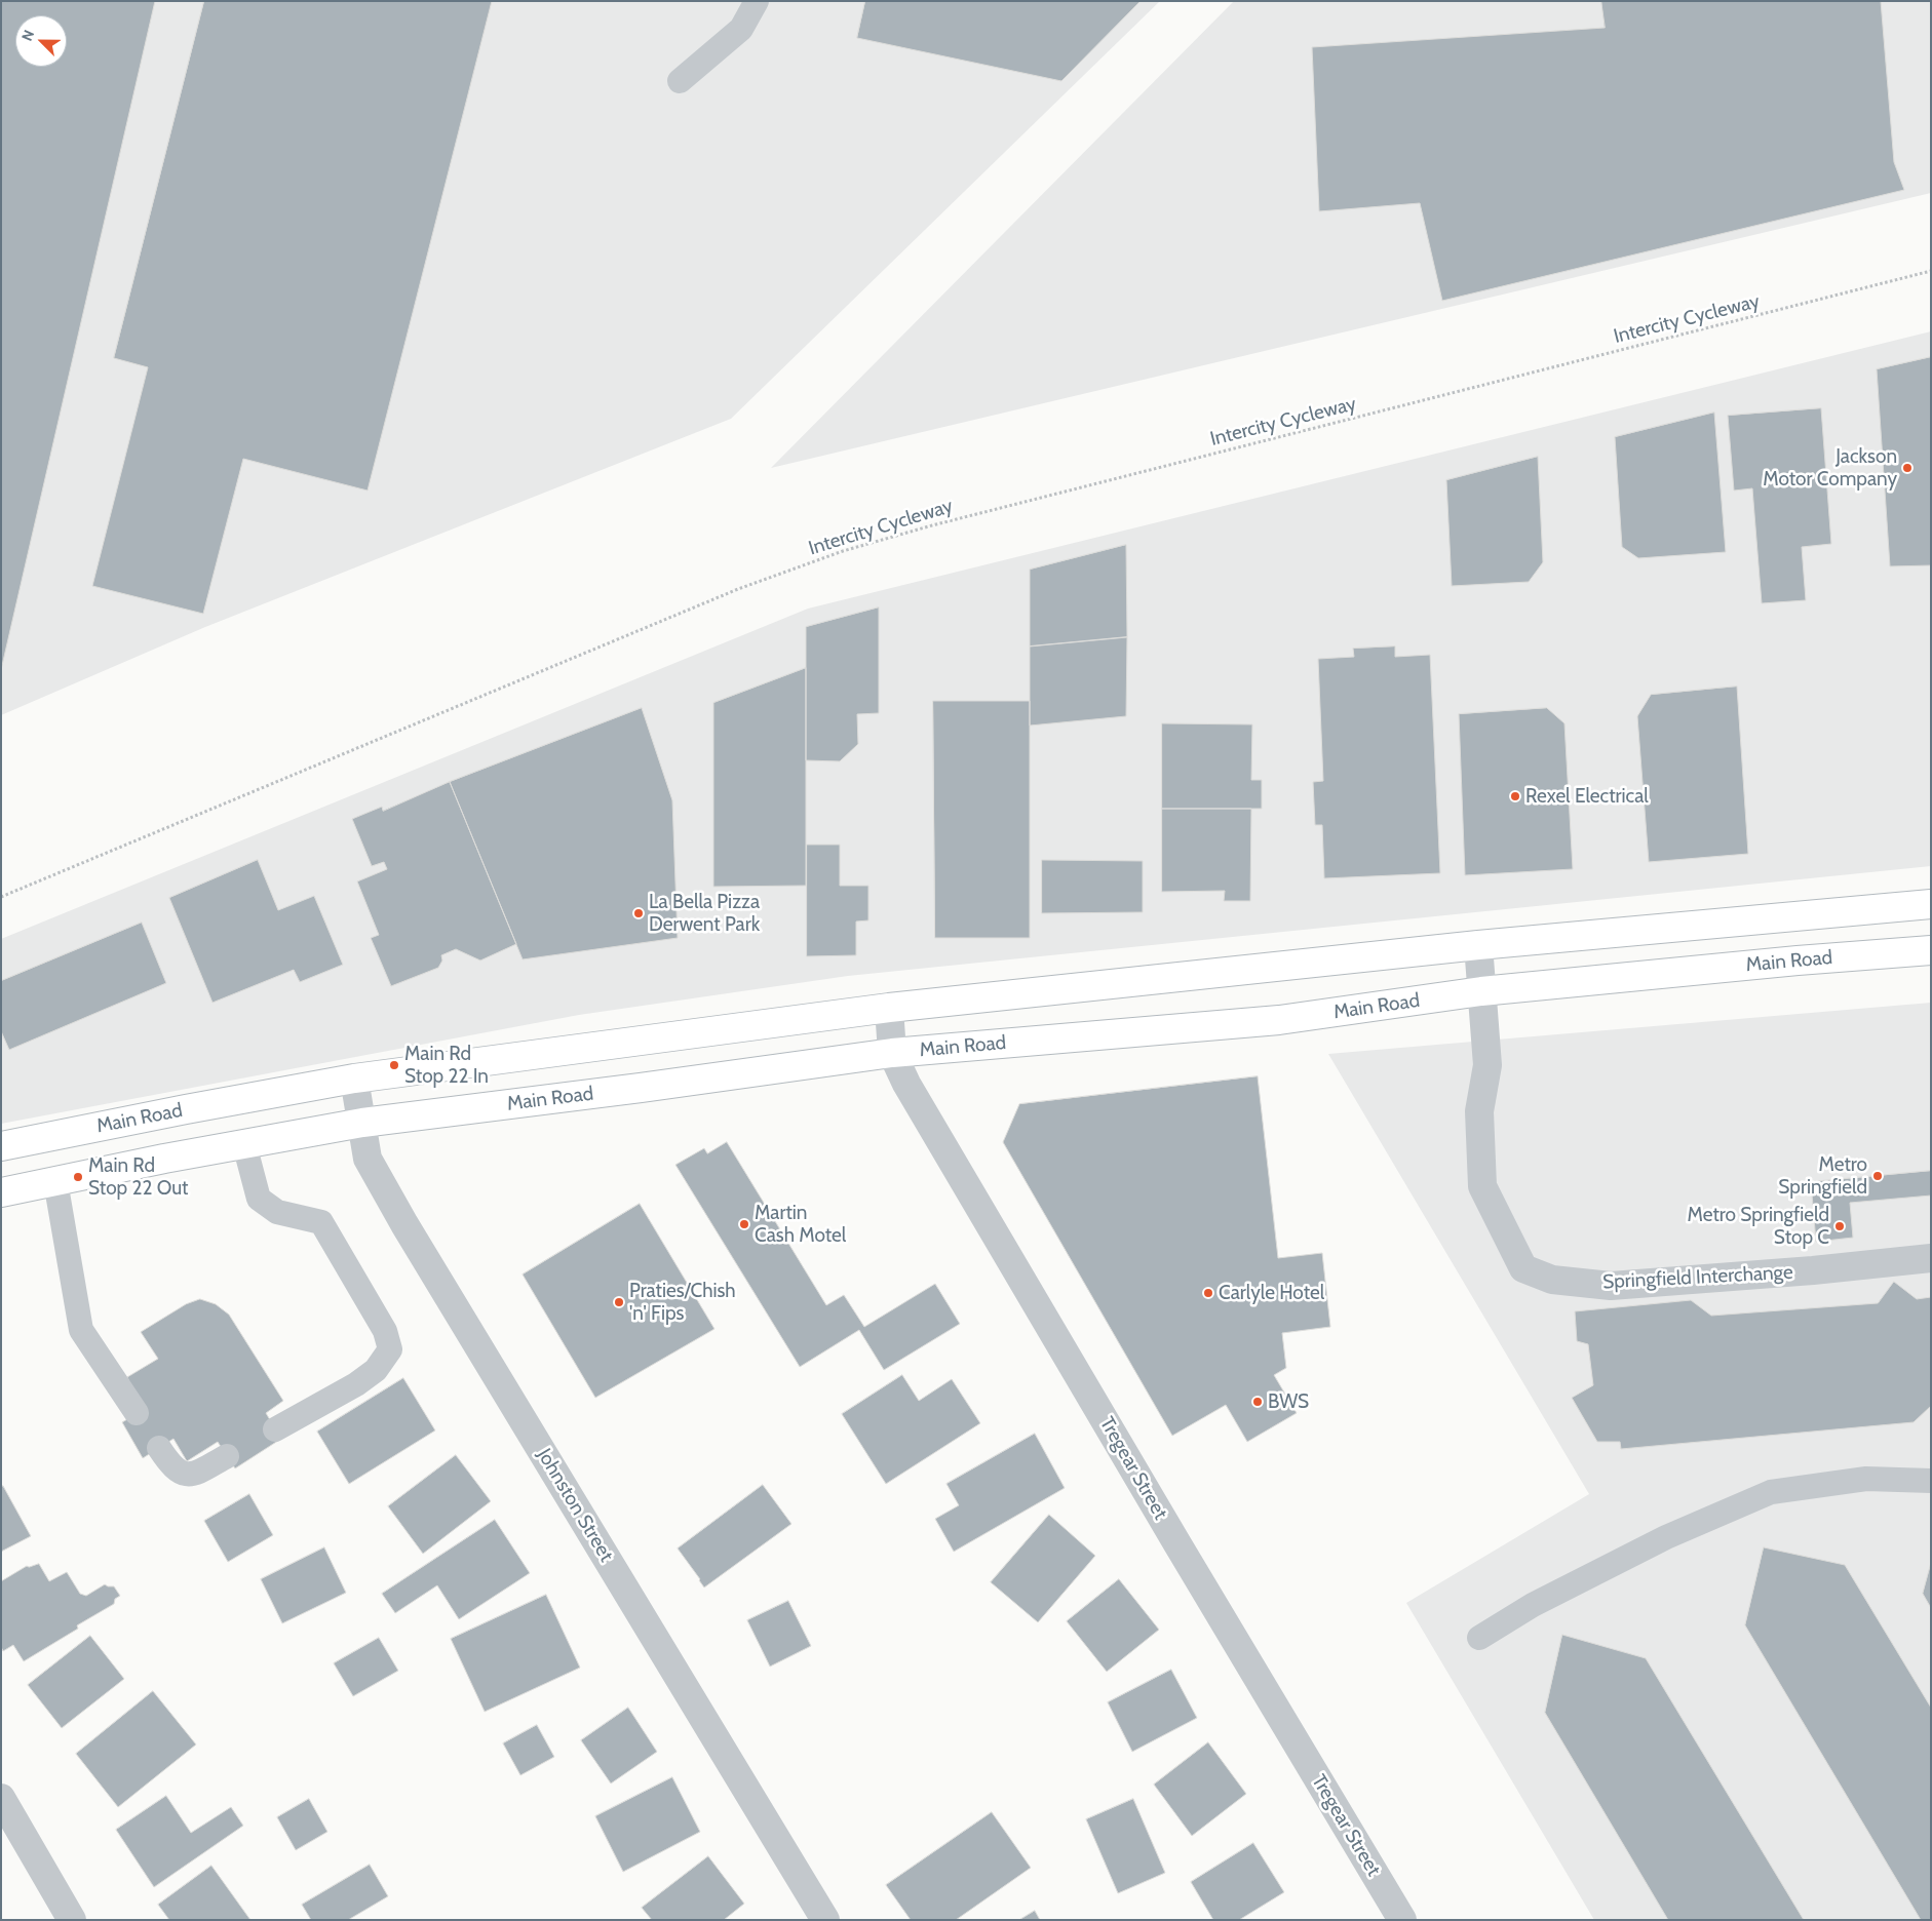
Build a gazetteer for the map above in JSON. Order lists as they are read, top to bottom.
{
  "streets": {
    "main road": ["Main Road"],
    "street": ["Springfield Interchange", "Tregear Street", "Johnston Street"],
    "path": ["Intercity Cycleway"]
  },
  "crossings": [
    ["Main Road", "Springfield Interchange"],
    ["Main Road", "Tregear Street"],
    ["Main Road", "Johnston Street"]
  ],
  "places": [
    "Jackson Motor Company",
    "Rexel Electrical",
    "La Bella Pizza Derwent Park",
    "Main Rd Stop 22 In",
    "Metro Springfield",
    "Main Rd Stop 22 Out",
    "Martin Cash Motel",
    "Metro Springfield Stop C",
    "Carlyle Hotel",
    "Praties/Chish 'n' Fips",
    "BWS"
  ],
  "north": "top left"
}
